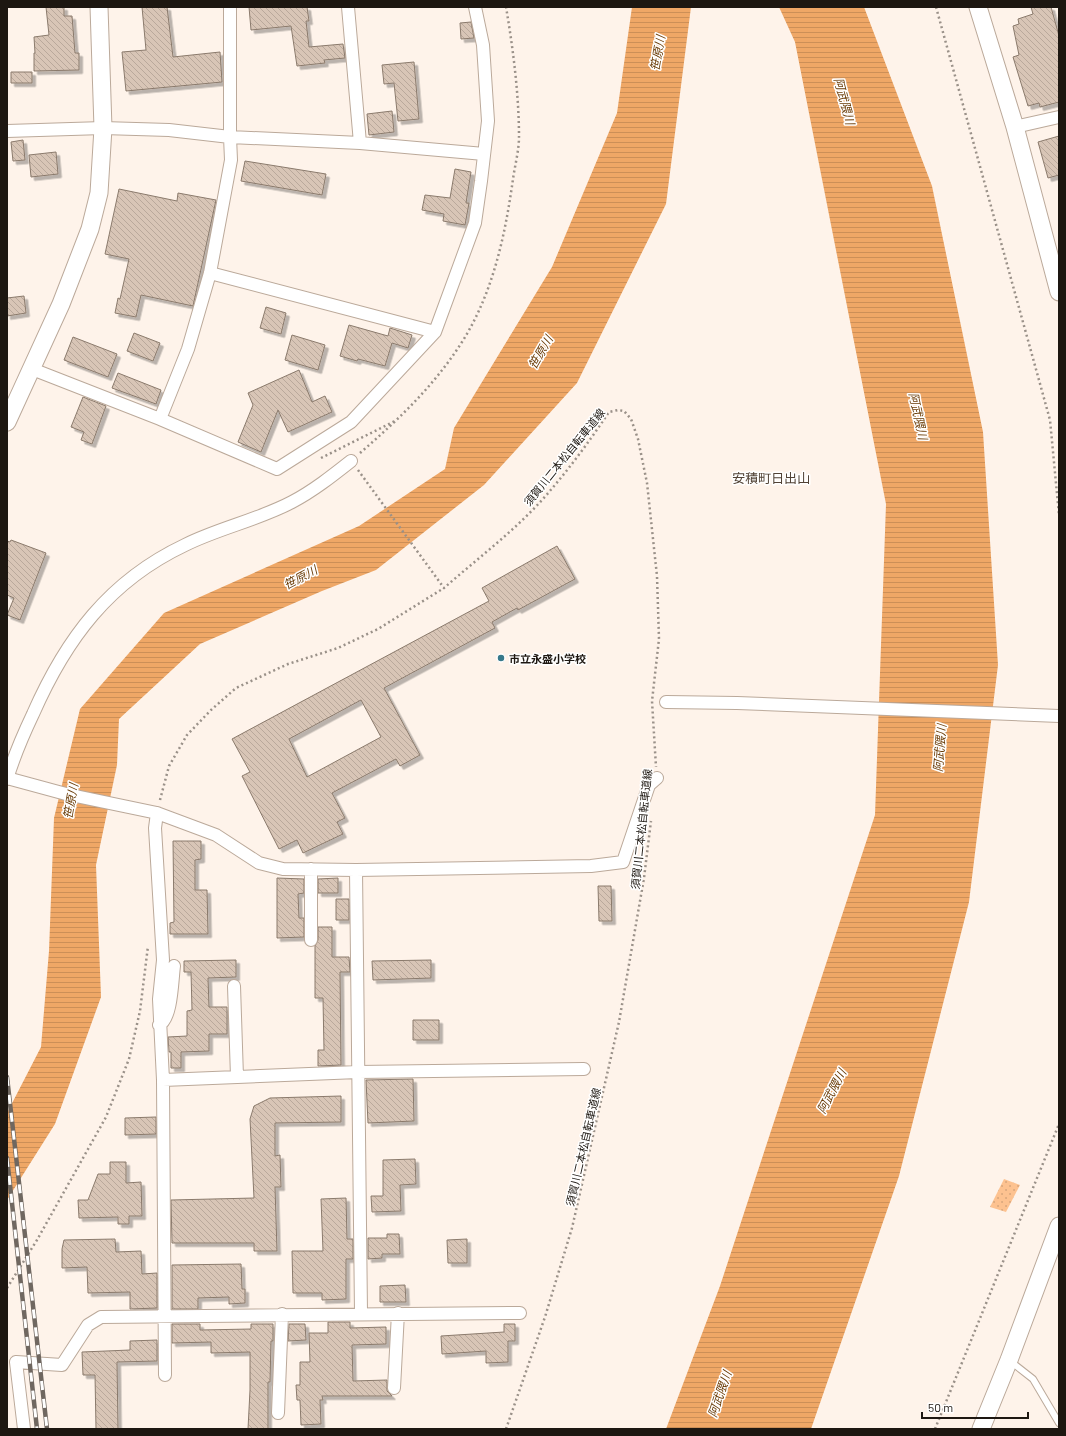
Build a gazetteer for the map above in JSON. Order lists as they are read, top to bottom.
{
  "streets": {
    "path": ["須賀川二本松自転車道線"]
  },
  "districts": ["安積町日出山"],
  "water": ["笹原川", "阿武隈川"],
  "places": ["市立永盛小学校"],
  "scale_bar": "50 m"
}
